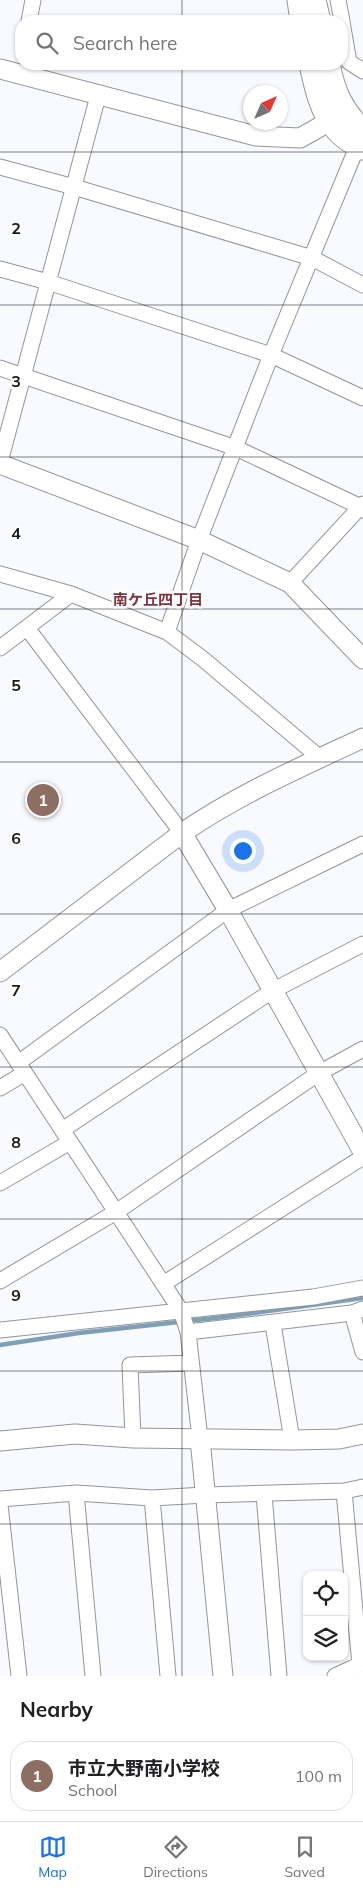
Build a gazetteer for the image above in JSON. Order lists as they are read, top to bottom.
{
  "districts": ["南ケ丘四丁目"],
  "north": "top right",
  "page": {
    "search": "Search here",
    "pins": "1",
    "heading": "Nearby",
    "list": [
      {
        "mark": "1",
        "name": "市立大野南小学校",
        "note": "School",
        "value": "100 m"
      }
    ],
    "nav": ["Map", "Directions", "Saved"]
  },
  "grid": {
    "rows": [
      "2",
      "3",
      "4",
      "5",
      "6",
      "7",
      "8",
      "9"
    ]
  }
}
